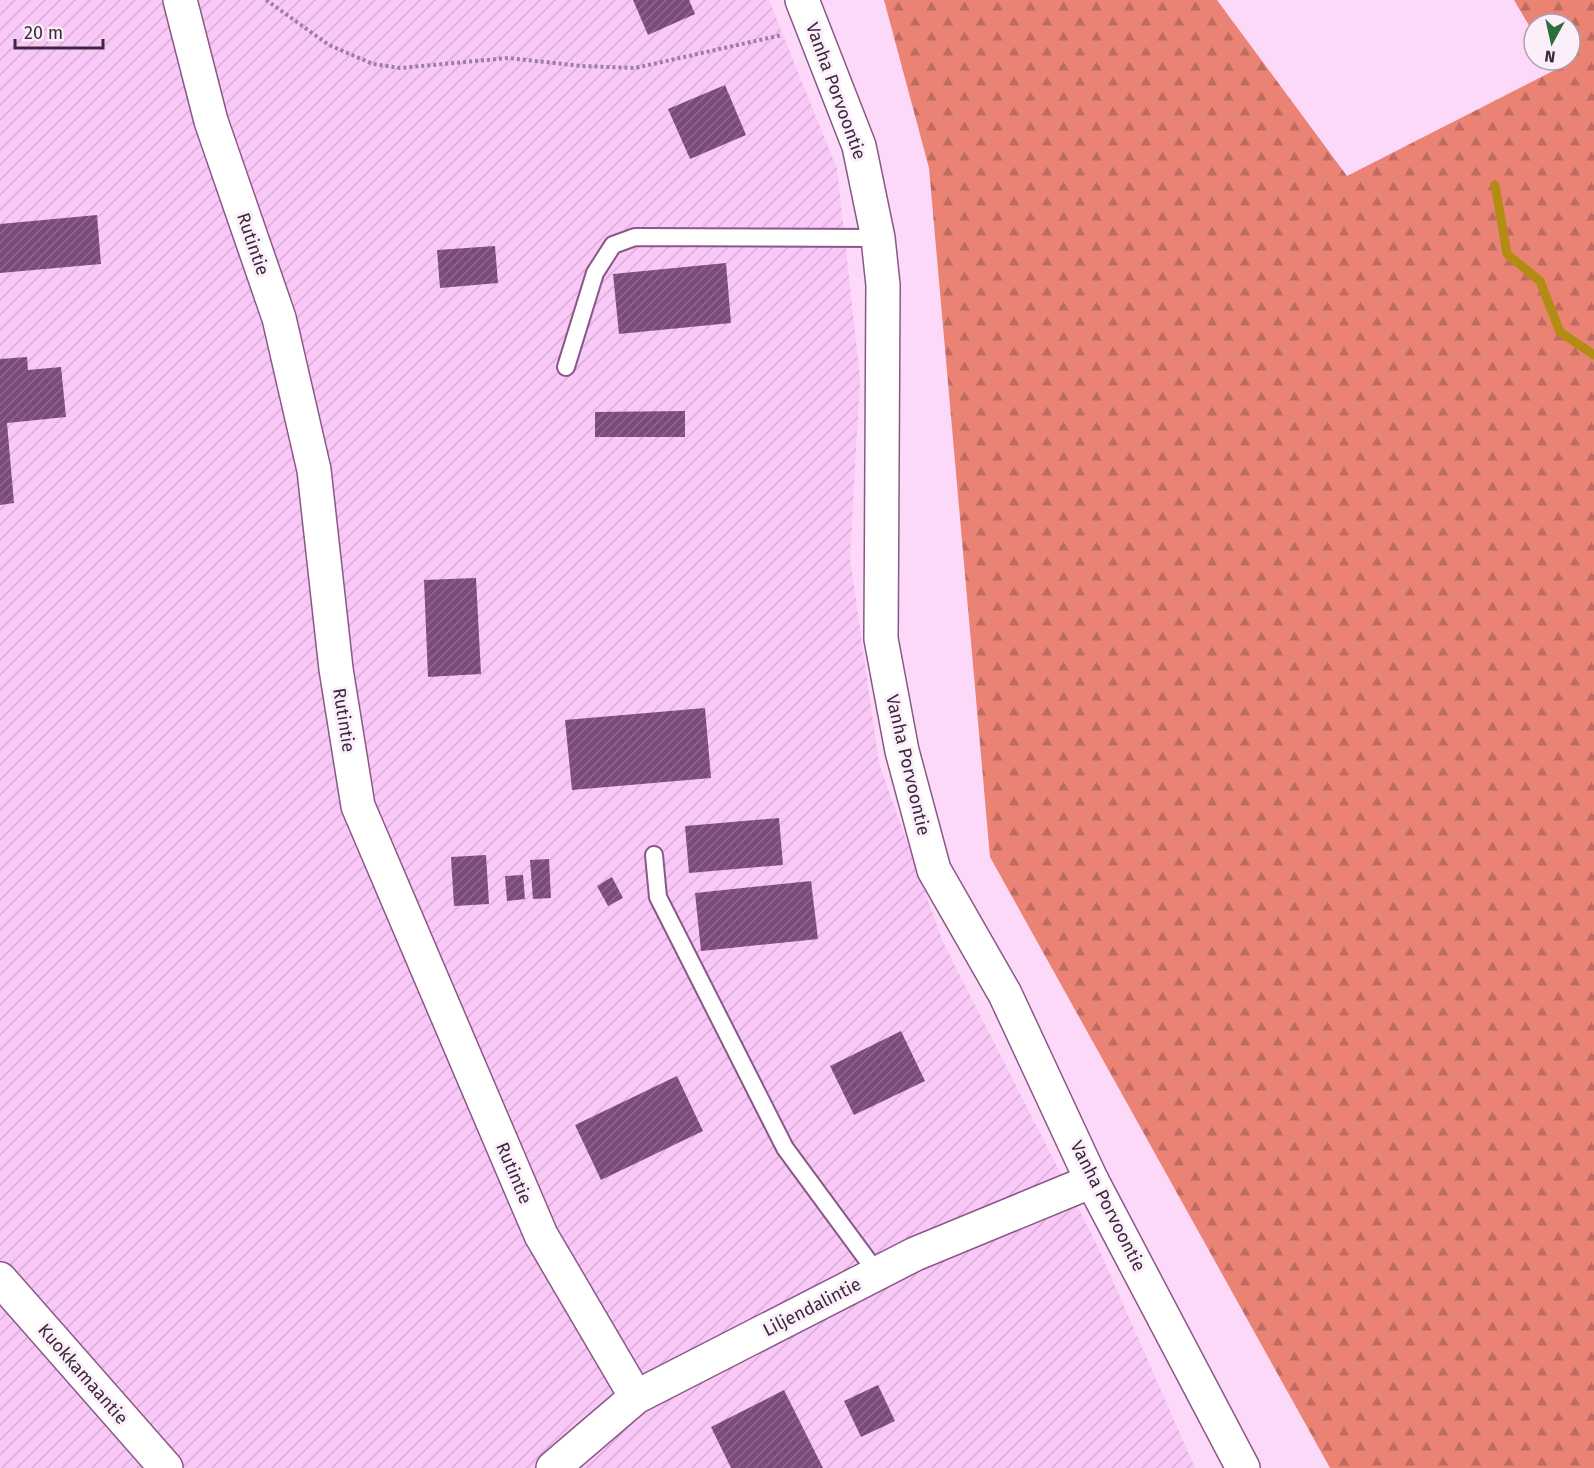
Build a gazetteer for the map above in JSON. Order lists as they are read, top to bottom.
{
  "streets": {
    "street": [
      "Vanha Porvoontie",
      "Rutintie",
      "Liljendalintie",
      "Kuokkamaantie"
    ]
  },
  "crossings": [
    ["Vanha Porvoontie", "Liljendalintie"],
    ["Rutintie", "Liljendalintie"]
  ],
  "scale_bar": "20 m",
  "north": "bottom"
}
